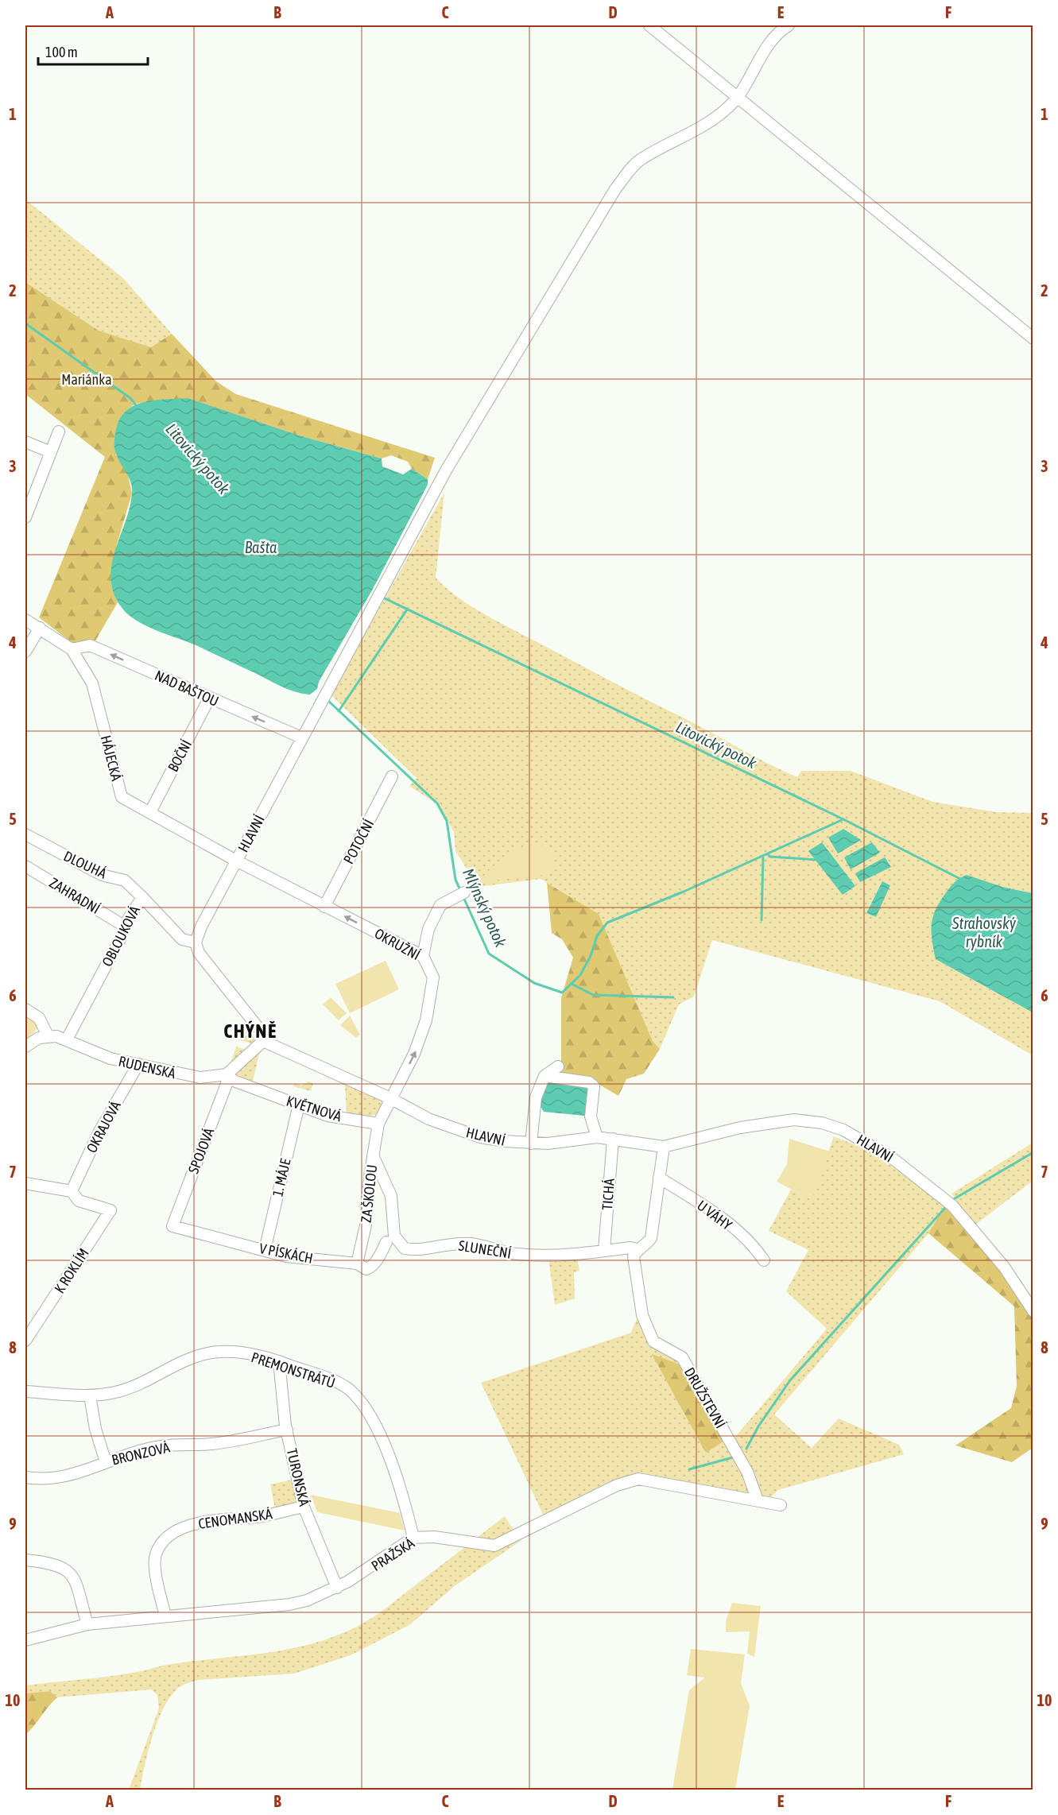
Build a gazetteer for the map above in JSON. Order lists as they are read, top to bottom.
{
  "streets": {
    "street": [
      "NAD BAŠTOU",
      "BOČNÍ",
      "HÁJECKÁ",
      "HLAVNÍ",
      "POTOČNÍ",
      "DLOUHÁ",
      "ZAHRADNÍ",
      "OBLOUKOVÁ",
      "OKRUŽNÍ",
      "RUDENSKÁ",
      "KVĚTNOVÁ",
      "OKRAJOVÁ",
      "SPOJOVÁ",
      "1. MÁJE",
      "ZA ŠKOLOU",
      "TICHÁ",
      "U VÁHY",
      "SLUNEČNÍ",
      "V PÍSKÁCH",
      "K ROKLÍM",
      "PREMONSTRÁTŮ",
      "DRUŽSTEVNÍ",
      "BRONZOVÁ",
      "TURONSKÁ",
      "CENOMANSKÁ",
      "PRAŽSKÁ"
    ]
  },
  "crossings": [
    ["NAD BAŠTOU", "BOČNÍ"],
    ["NAD BAŠTOU", "HÁJECKÁ"],
    ["NAD BAŠTOU", "HLAVNÍ"],
    ["BOČNÍ", "HÁJECKÁ"],
    ["HÁJECKÁ", "HLAVNÍ"],
    ["HÁJECKÁ", "OKRUŽNÍ"],
    ["HLAVNÍ", "OBLOUKOVÁ"],
    ["HLAVNÍ", "OKRUŽNÍ"],
    ["HLAVNÍ", "TICHÁ"],
    ["POTOČNÍ", "OKRUŽNÍ"],
    ["DLOUHÁ", "OBLOUKOVÁ"],
    ["ZAHRADNÍ", "OBLOUKOVÁ"],
    ["OBLOUKOVÁ", "RUDENSKÁ"],
    ["RUDENSKÁ", "KVĚTNOVÁ"],
    ["RUDENSKÁ", "OKRAJOVÁ"],
    ["RUDENSKÁ", "SPOJOVÁ"],
    ["KVĚTNOVÁ", "SPOJOVÁ"],
    ["KVĚTNOVÁ", "1. MÁJE"],
    ["KVĚTNOVÁ", "ZA ŠKOLOU"],
    ["OKRAJOVÁ", "K ROKLÍM"],
    ["SPOJOVÁ", "V PÍSKÁCH"],
    ["1. MÁJE", "V PÍSKÁCH"],
    ["ZA ŠKOLOU", "SLUNEČNÍ"],
    ["ZA ŠKOLOU", "V PÍSKÁCH"],
    ["TICHÁ", "SLUNEČNÍ"],
    ["SLUNEČNÍ", "DRUŽSTEVNÍ"],
    ["PREMONSTRÁTŮ", "TURONSKÁ"],
    ["PREMONSTRÁTŮ", "PRAŽSKÁ"],
    ["DRUŽSTEVNÍ", "PRAŽSKÁ"],
    ["BRONZOVÁ", "TURONSKÁ"],
    ["TURONSKÁ", "CENOMANSKÁ"],
    ["TURONSKÁ", "PRAŽSKÁ"],
    ["CENOMANSKÁ", "PRAŽSKÁ"]
  ],
  "one_way": ["NAD BAŠTOU"],
  "districts": ["CHÝNĚ"],
  "water": [
    "Litovický potok",
    "Bašta",
    "Mlýnský potok",
    "Strahovský rybník"
  ],
  "parks": ["Mariánka"],
  "scale_bar": "100 m",
  "grid": {
    "columns": [
      "A",
      "B",
      "C",
      "D",
      "E",
      "F"
    ],
    "rows": [
      "1",
      "2",
      "3",
      "4",
      "5",
      "6",
      "7",
      "8",
      "9",
      "10"
    ]
  }
}
